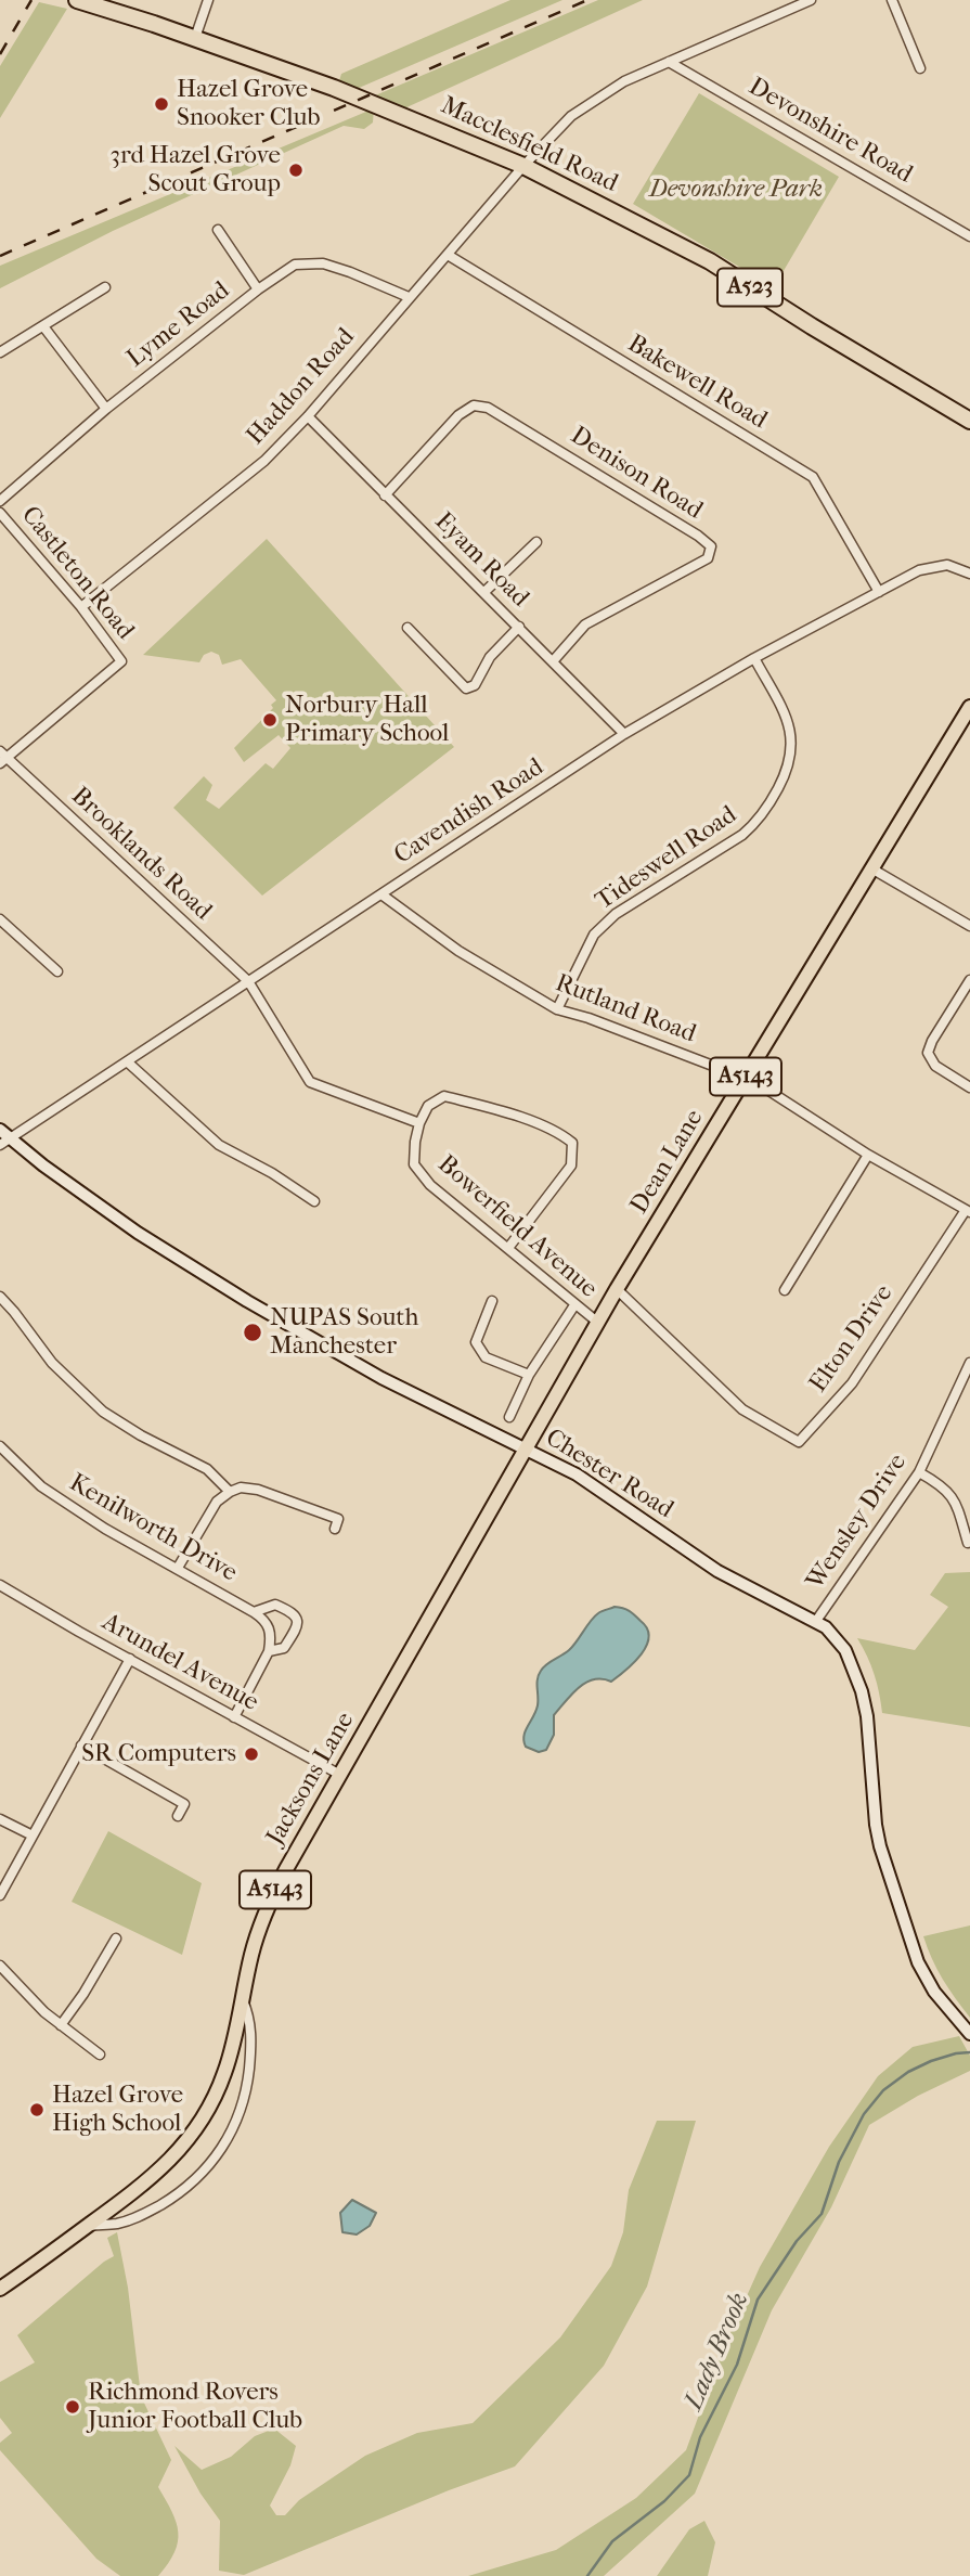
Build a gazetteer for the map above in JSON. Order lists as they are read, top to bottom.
{
  "streets": {
    "highway": ["Macclesfield Road", "A523"],
    "main road": ["A5143", "Dean Lane", "Jacksons Lane"],
    "street": [
      "Devonshire Road",
      "Lyme Road",
      "Bakewell Road",
      "Haddon Road",
      "Denison Road",
      "Eyam Road",
      "Castleton Road",
      "Cavendish Road",
      "Brooklands Road",
      "Tideswell Road",
      "Rutland Road",
      "Bowerfield Avenue",
      "Elton Drive",
      "Chester Road",
      "Wensley Drive",
      "Kenilworth Drive",
      "Arundel Avenue"
    ]
  },
  "crossings": [
    ["Devonshire Road", "Haddon Road"],
    ["Macclesfield Road", "Haddon Road"],
    ["Lyme Road", "Haddon Road"],
    ["Bakewell Road", "Haddon Road"],
    ["Bakewell Road", "Cavendish Road"],
    ["Haddon Road", "Eyam Road"],
    ["Haddon Road", "Castleton Road"],
    ["Denison Road", "Eyam Road"],
    ["Eyam Road", "Cavendish Road"],
    ["Castleton Road", "Brooklands Road"],
    ["Cavendish Road", "Brooklands Road"],
    ["Cavendish Road", "Tideswell Road"],
    ["Cavendish Road", "Rutland Road"],
    ["Cavendish Road", "Chester Road"],
    ["Tideswell Road", "Rutland Road"],
    ["Rutland Road", "Dean Lane"],
    ["Rutland Road", "Elton Drive"],
    ["Dean Lane", "Bowerfield Avenue"],
    ["Dean Lane", "Elton Drive"],
    ["Dean Lane", "Chester Road"],
    ["Dean Lane", "Jacksons Lane"],
    ["Chester Road", "Wensley Drive"],
    ["Chester Road", "Jacksons Lane"],
    ["Kenilworth Drive", "Arundel Avenue"],
    ["Arundel Avenue", "Jacksons Lane"]
  ],
  "water": ["Lady Brook"],
  "parks": ["Devonshire Park"],
  "places": [
    "Hazel Grove Snooker Club",
    "3rd Hazel Grove Scout Group",
    "Norbury Hall Primary School",
    "NUPAS South Manchester",
    "SR Computers",
    "Hazel Grove High School",
    "Richmond Rovers Junior Football Club"
  ]
}
